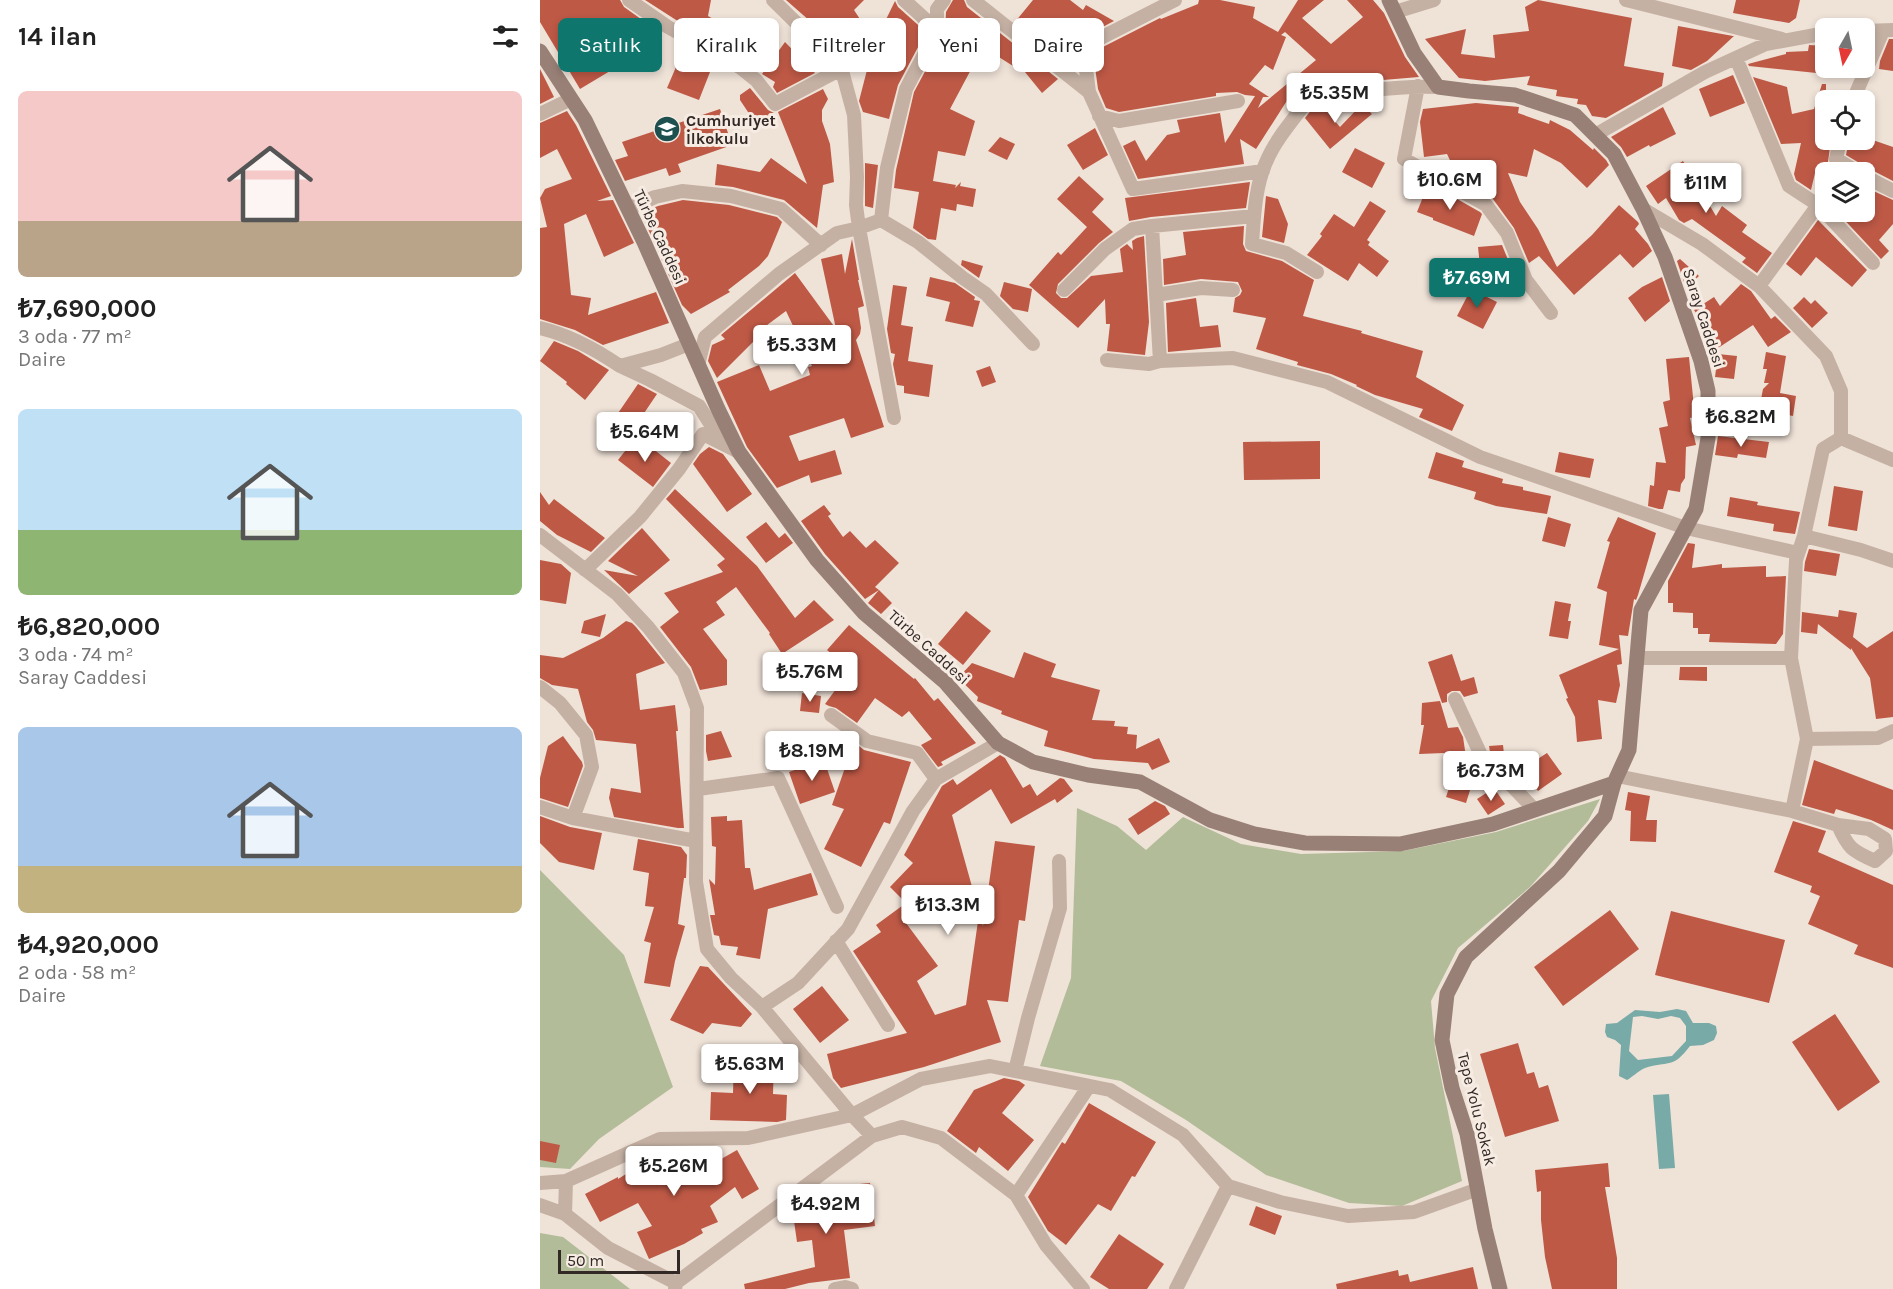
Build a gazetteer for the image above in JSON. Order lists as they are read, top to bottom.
{
  "streets": {
    "street": ["Türbe Caddesi", "Saray Caddesi", "Tepe Yolu Sokak"]
  },
  "crossings": [
    ["Türbe Caddesi", "Saray Caddesi"],
    ["Türbe Caddesi", "Tepe Yolu Sokak"],
    ["Saray Caddesi", "Tepe Yolu Sokak"]
  ],
  "places": {
    "school or university": ["Cumhuriyet İlkokulu"]
  },
  "scale_bar": "50 m",
  "north": "bottom",
  "page": {
    "heading": "14 ilan",
    "chip": [
      "Satılık",
      "Kiralık",
      "Filtreler",
      "Yeni",
      "Daire"
    ],
    "list": [
      {
        "name": "₺7,690,000",
        "note": "3 oda · 77 m² · Daire"
      },
      {
        "name": "₺6,820,000",
        "note": "3 oda · 74 m² · Saray Caddesi"
      },
      {
        "name": "₺4,920,000",
        "note": "2 oda · 58 m² · Daire"
      }
    ],
    "price": [
      "₺5.35M",
      "₺10.6M",
      "₺11M",
      "₺7.69M",
      "₺5.33M",
      "₺6.82M",
      "₺5.64M",
      "₺5.76M",
      "₺8.19M",
      "₺6.73M",
      "₺13.3M",
      "₺5.63M",
      "₺5.26M",
      "₺4.92M"
    ],
    "scale": "50 m"
  }
}
